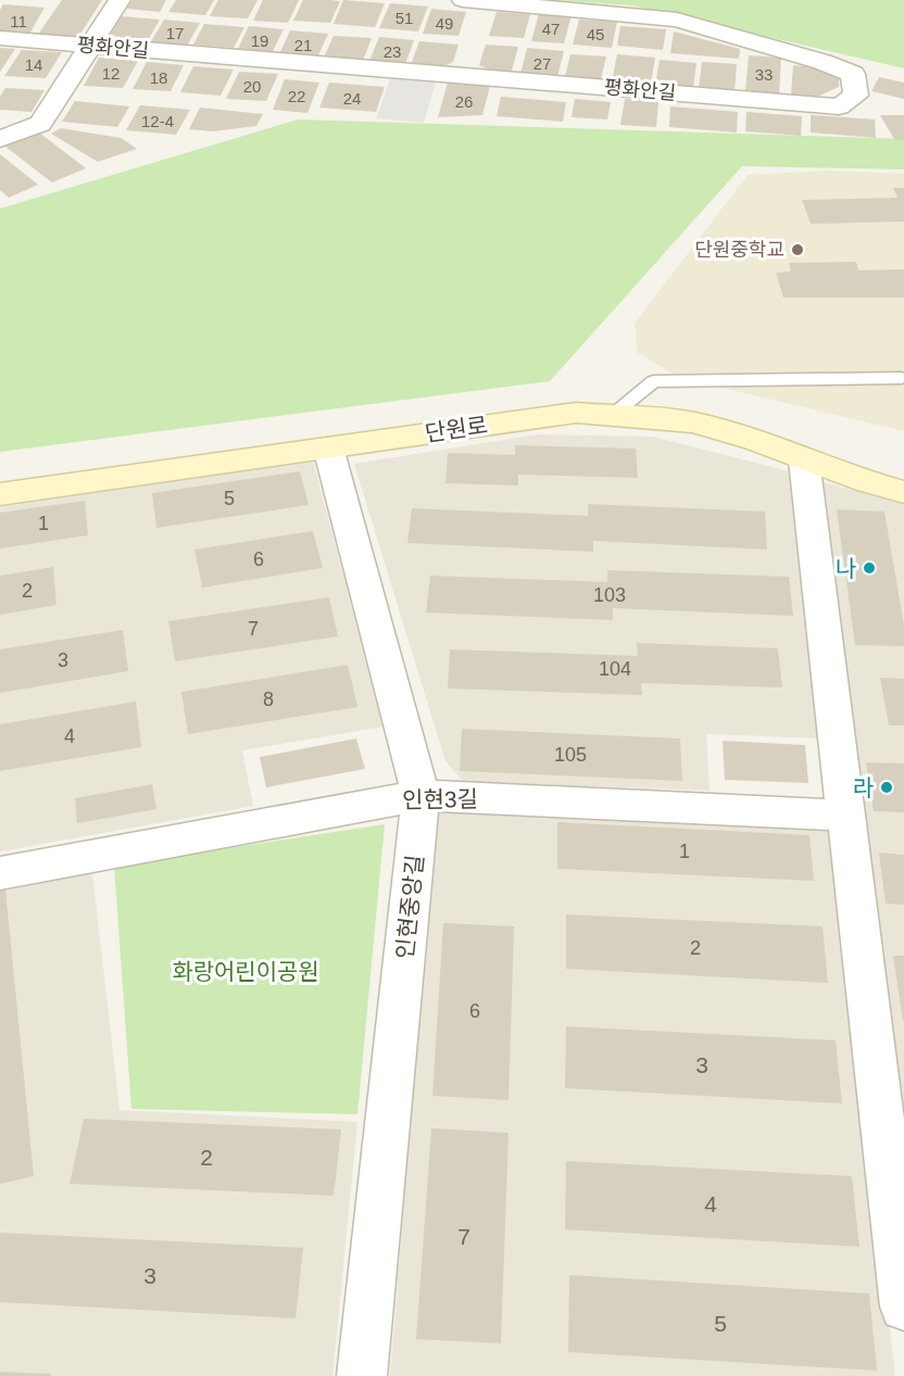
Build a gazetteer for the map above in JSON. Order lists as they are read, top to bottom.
{
  "streets": {
    "street": [
      "평화안길",
      "단원로",
      "인현3길",
      "인현중앙길"
    ]
  },
  "crossings": [
    ["단원로", "인현중앙길"],
    ["인현3길", "인현중앙길"]
  ],
  "parks": ["화랑어린이공원"],
  "places": ["단원중학교", "나", "라"],
  "house_numbers": [
    "51",
    "11",
    "49",
    "47",
    "17",
    "45",
    "19",
    "21",
    "23",
    "27",
    "14",
    "12",
    "33",
    "18",
    "20",
    "22",
    "24",
    "26",
    "12-4",
    "5",
    "1",
    "6",
    "2",
    "103",
    "7",
    "3",
    "104",
    "8",
    "4",
    "105",
    "1",
    "2",
    "6",
    "3",
    "2",
    "4",
    "7",
    "3",
    "5"
  ]
}
